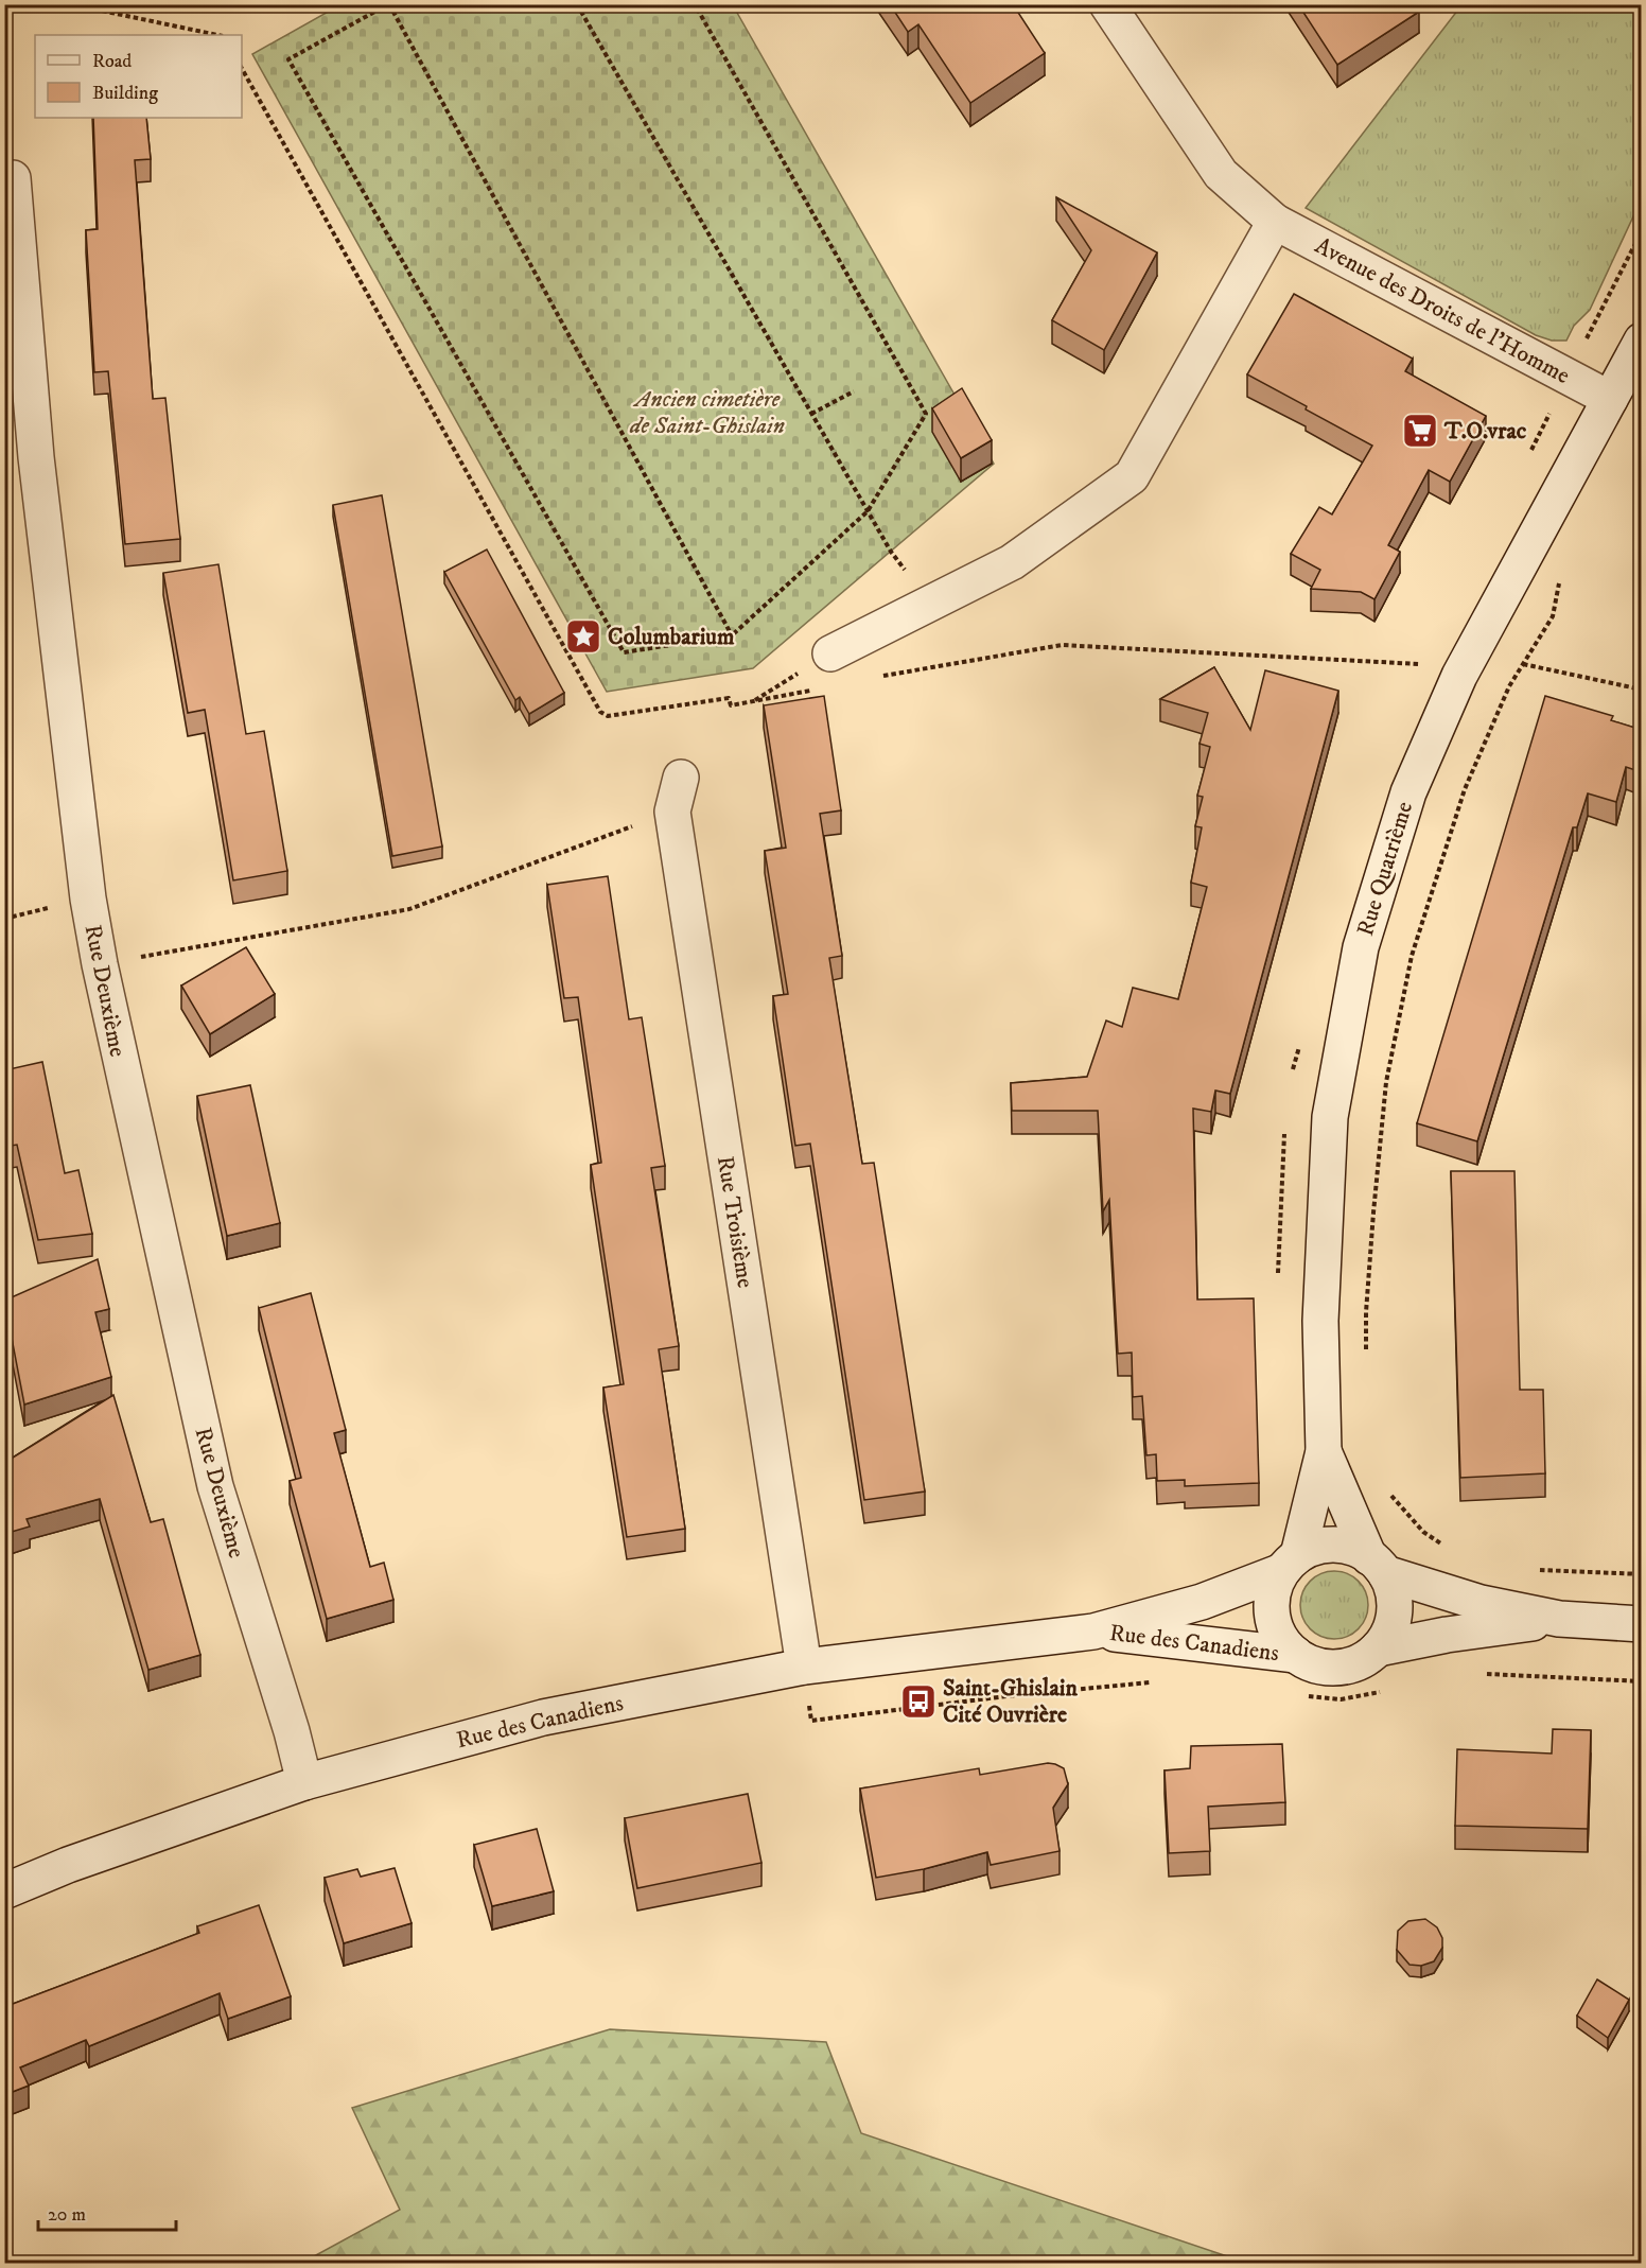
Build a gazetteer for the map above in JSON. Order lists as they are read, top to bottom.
{
  "streets": {
    "street": [
      "Avenue des Droits de l'Homme",
      "Rue Quatrième",
      "Rue Deuxième",
      "Rue Troisième",
      "Rue des Canadiens"
    ]
  },
  "crossings": [
    ["Avenue des Droits de l'Homme", "Rue Quatrième"],
    ["Rue Quatrième", "Rue des Canadiens"],
    ["Rue Deuxième", "Rue des Canadiens"],
    ["Rue Troisième", "Rue des Canadiens"]
  ],
  "parks": ["Ancien cimetière de Saint-Ghislain"],
  "places": {
    "supermarket": ["T.O.vrac"],
    "place": ["Columbarium"],
    "bus stop": ["Saint-Ghislain Cité Ouvrière"]
  },
  "legend": ["Road", "Building"],
  "scale_bar": "20 m"
}
